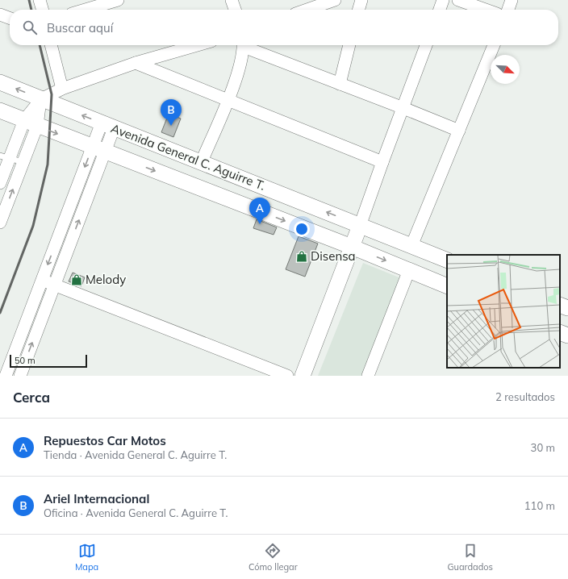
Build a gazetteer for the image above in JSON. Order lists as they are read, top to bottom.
{
  "streets": {
    "street": ["Avenida General C. Aguirre T."]
  },
  "places": {
    "shop": ["Disensa", "Melody"]
  },
  "scale_bar": "50 m",
  "north": "bottom right",
  "page": {
    "search": "Buscar aquí",
    "pins": ["B", "A"],
    "scale": "50 m",
    "heading": ["Cerca", "2 resultados"],
    "list": [
      {
        "mark": "A",
        "name": "Repuestos Car Motos",
        "note": "Tienda · Avenida General C. Aguirre T.",
        "value": "30 m"
      },
      {
        "mark": "B",
        "name": "Ariel Internacional",
        "note": "Oficina · Avenida General C. Aguirre T.",
        "value": "110 m"
      }
    ],
    "nav": ["Mapa", "Cómo llegar", "Guardados"]
  }
}
